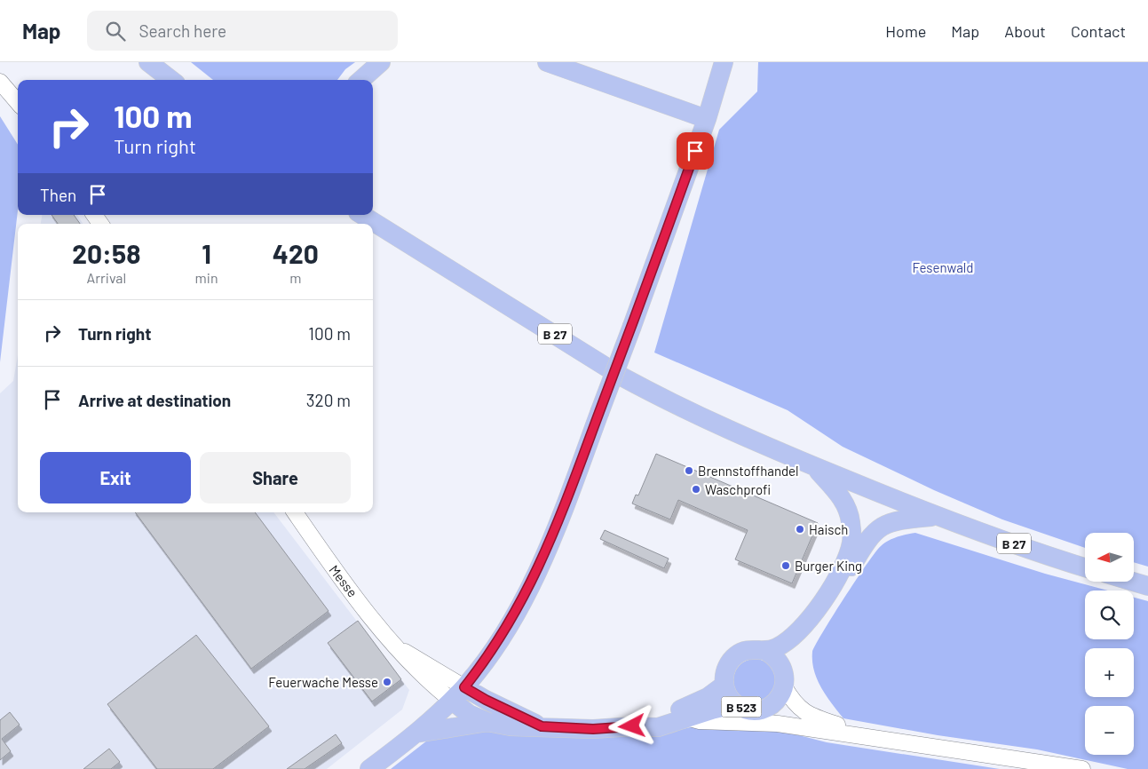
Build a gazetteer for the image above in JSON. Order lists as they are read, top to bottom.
{
  "streets": {
    "main road": ["B 27", "B 523"],
    "street": ["Messe"]
  },
  "parks": ["Fesenwald"],
  "places": [
    "Brennstoffhandel",
    "Waschprofi",
    "Haisch",
    "Burger King",
    "Feuerwache Messe"
  ],
  "north": "left",
  "page": {
    "header": "Map",
    "search": "Search here",
    "nav": [
      "Home",
      "Map",
      "About",
      "Contact"
    ],
    "turn": ["100 m", "Turn right"],
    "then": "Then",
    "eta": [
      "20:58",
      "Arrival",
      "1",
      "min",
      "420",
      "m"
    ],
    "list": [
      {
        "name": "Turn right",
        "value": "100 m"
      },
      {
        "name": "Arrive at destination",
        "value": "320 m"
      }
    ],
    "buttons": ["Exit", "Share"],
    "map_buttons": ["+", "−"]
  }
}
